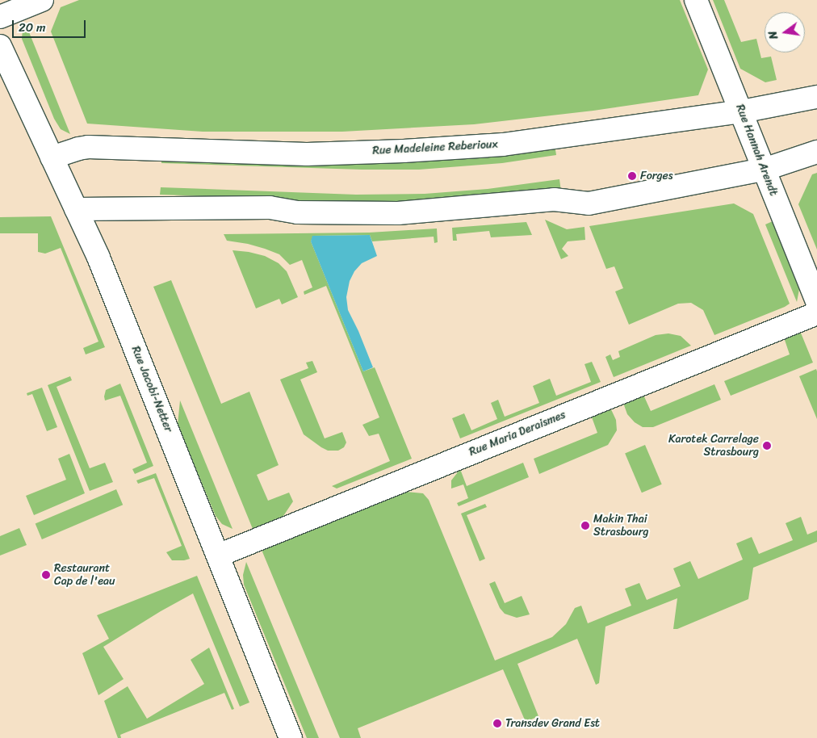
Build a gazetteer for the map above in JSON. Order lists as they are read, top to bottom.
{
  "streets": {
    "street": [
      "Rue Madeleine Reberioux",
      "Rue Hannah Arendt",
      "Rue Jacobi-Netter",
      "Rue Maria Deraismes"
    ]
  },
  "crossings": [
    ["Rue Madeleine Reberioux", "Rue Hannah Arendt"],
    ["Rue Madeleine Reberioux", "Rue Jacobi-Netter"],
    ["Rue Jacobi-Netter", "Rue Maria Deraismes"]
  ],
  "places": [
    "Forges",
    "Karotek Carrelage Strasbourg",
    "Makin Thai Strasbourg",
    "Restaurant Cap de l'eau",
    "Transdev Grand Est"
  ],
  "scale_bar": "20 m",
  "north": "left"
}
